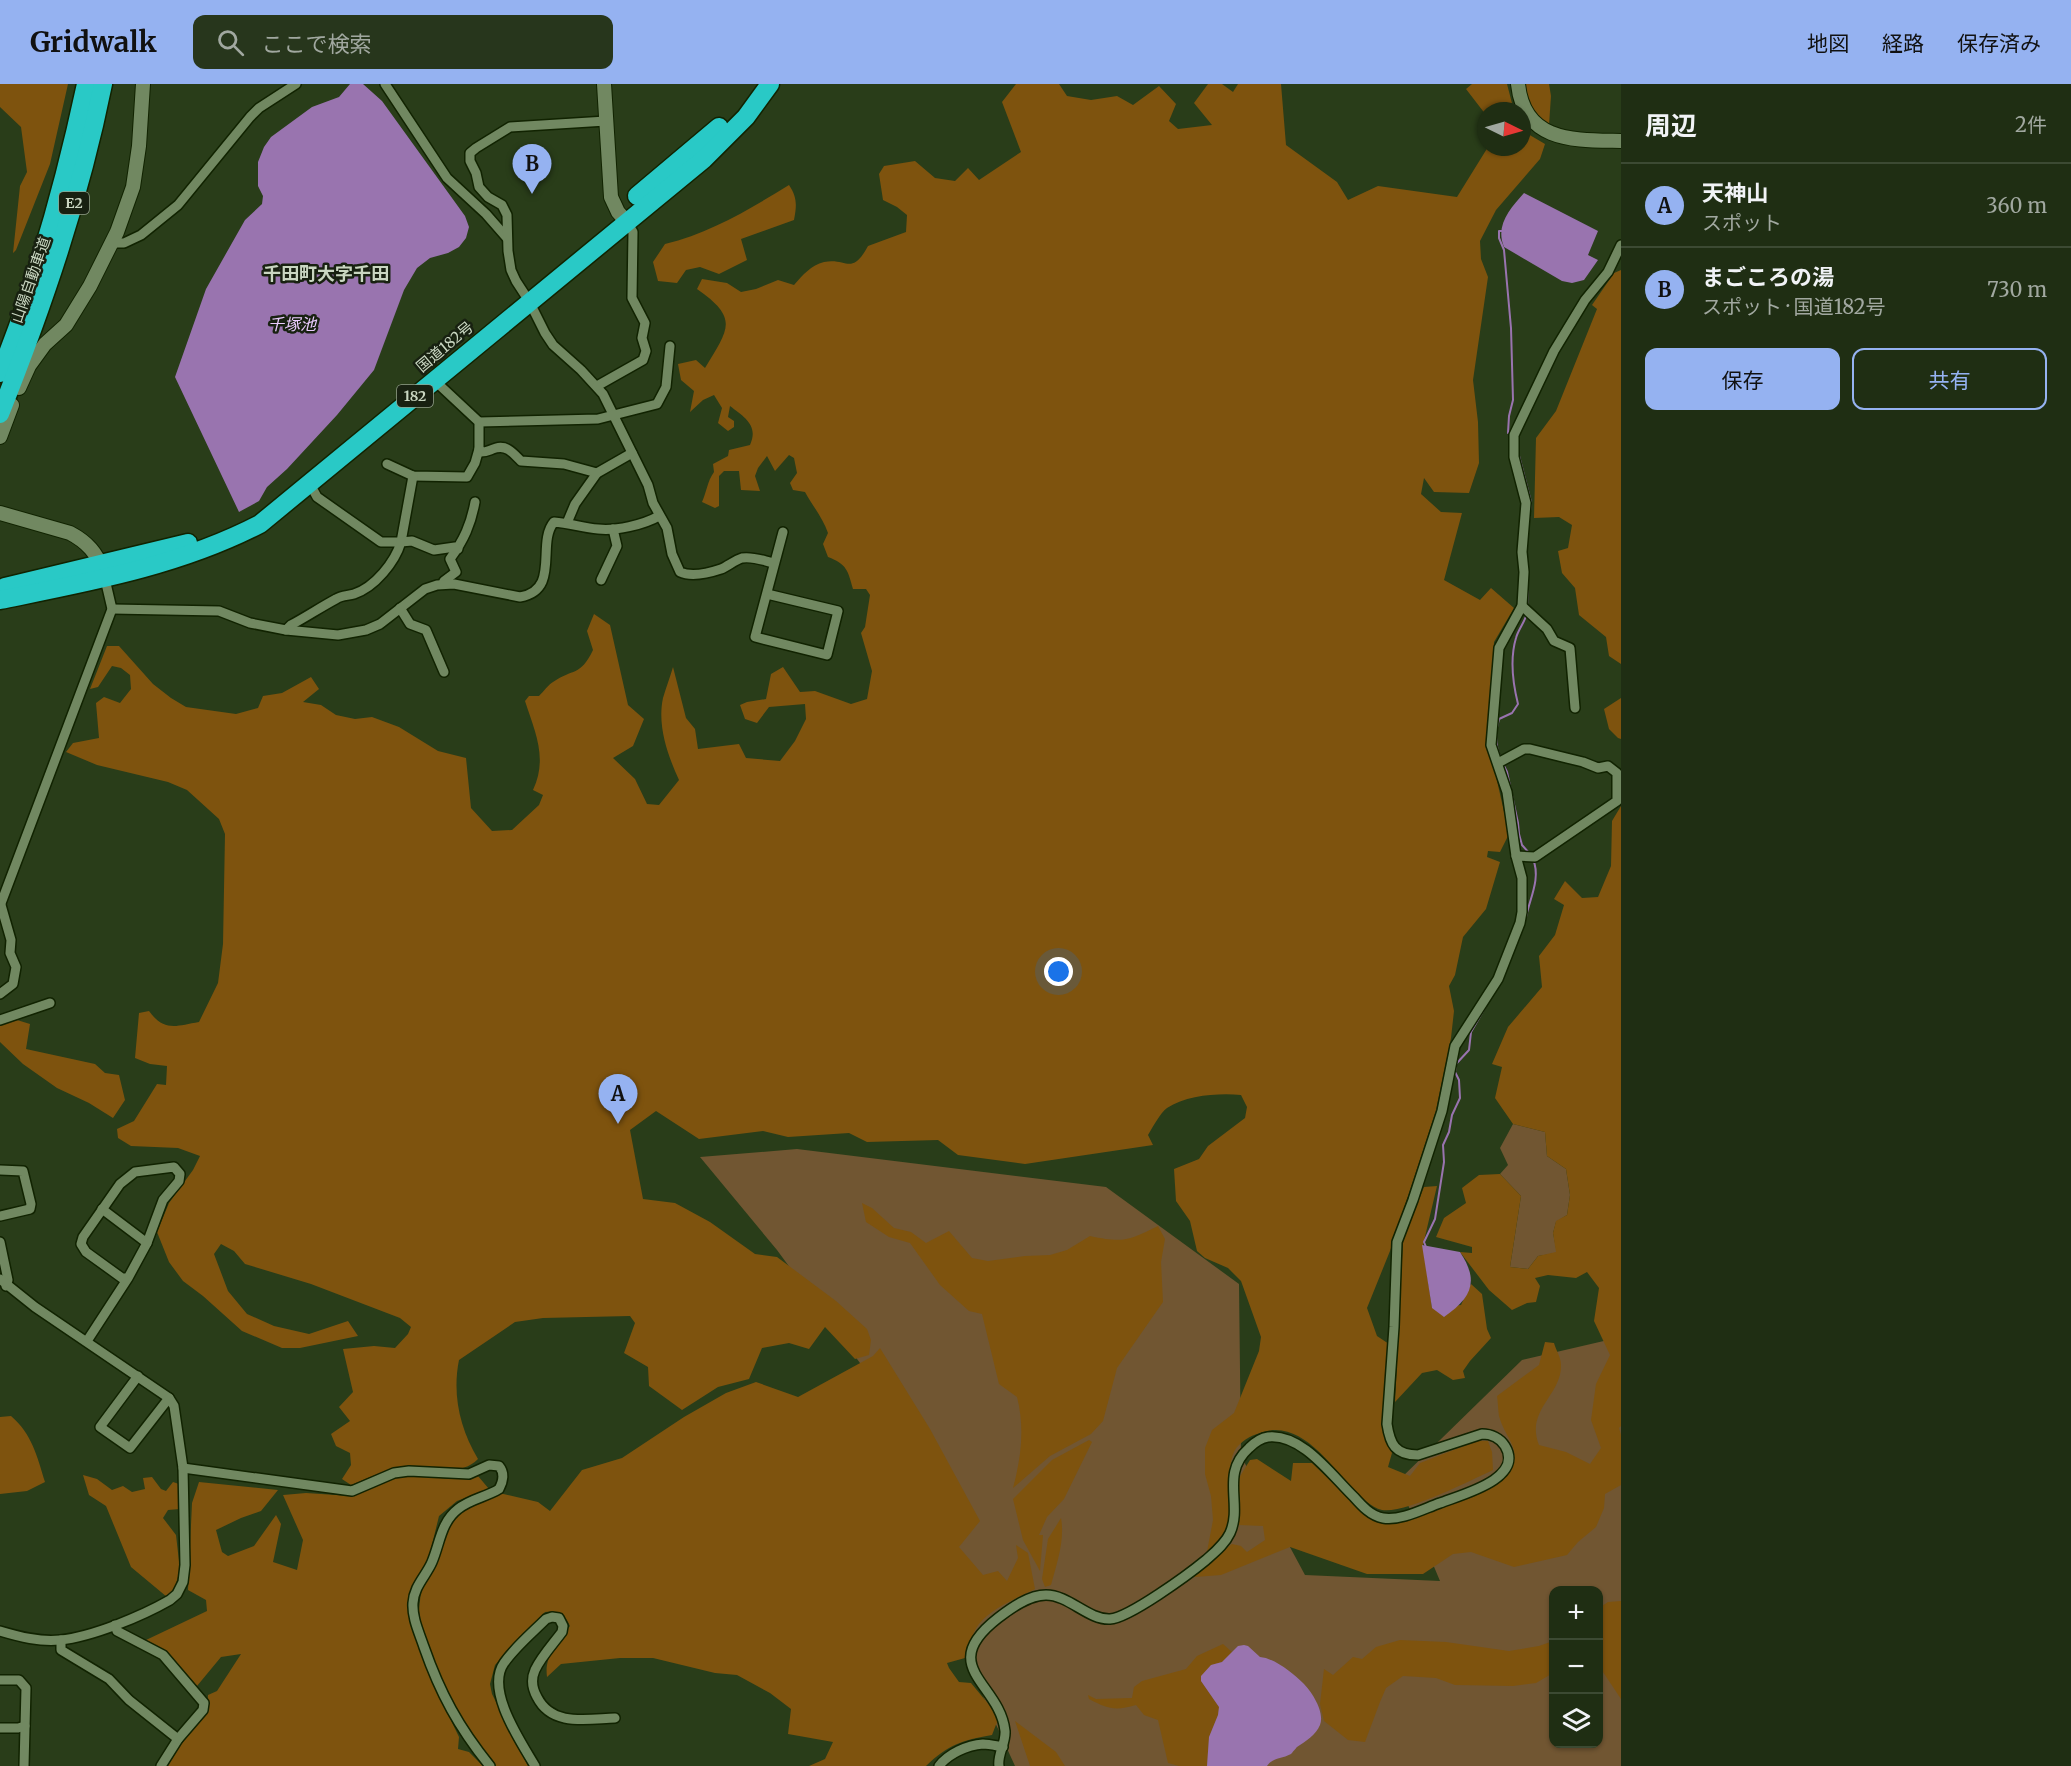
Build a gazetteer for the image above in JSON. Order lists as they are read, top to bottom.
{
  "streets": {
    "highway": [
      "E2",
      "山陽自動車道",
      "国道182号",
      "182"
    ]
  },
  "districts": ["千田町大字千田"],
  "water": ["千塚池"],
  "north": "right",
  "page": {
    "header": "Gridwalk",
    "search": "ここで検索",
    "nav": ["地図", "経路", "保存済み"],
    "heading": ["周辺", "2件"],
    "pins": ["B", "A"],
    "list": [
      {
        "mark": "A",
        "name": "天神山",
        "note": "スポット",
        "value": "360 m"
      },
      {
        "mark": "B",
        "name": "まごころの湯",
        "note": "スポット · 国道182号",
        "value": "730 m"
      }
    ],
    "buttons": ["保存", "共有"],
    "map_buttons": ["+", "−"]
  }
}
